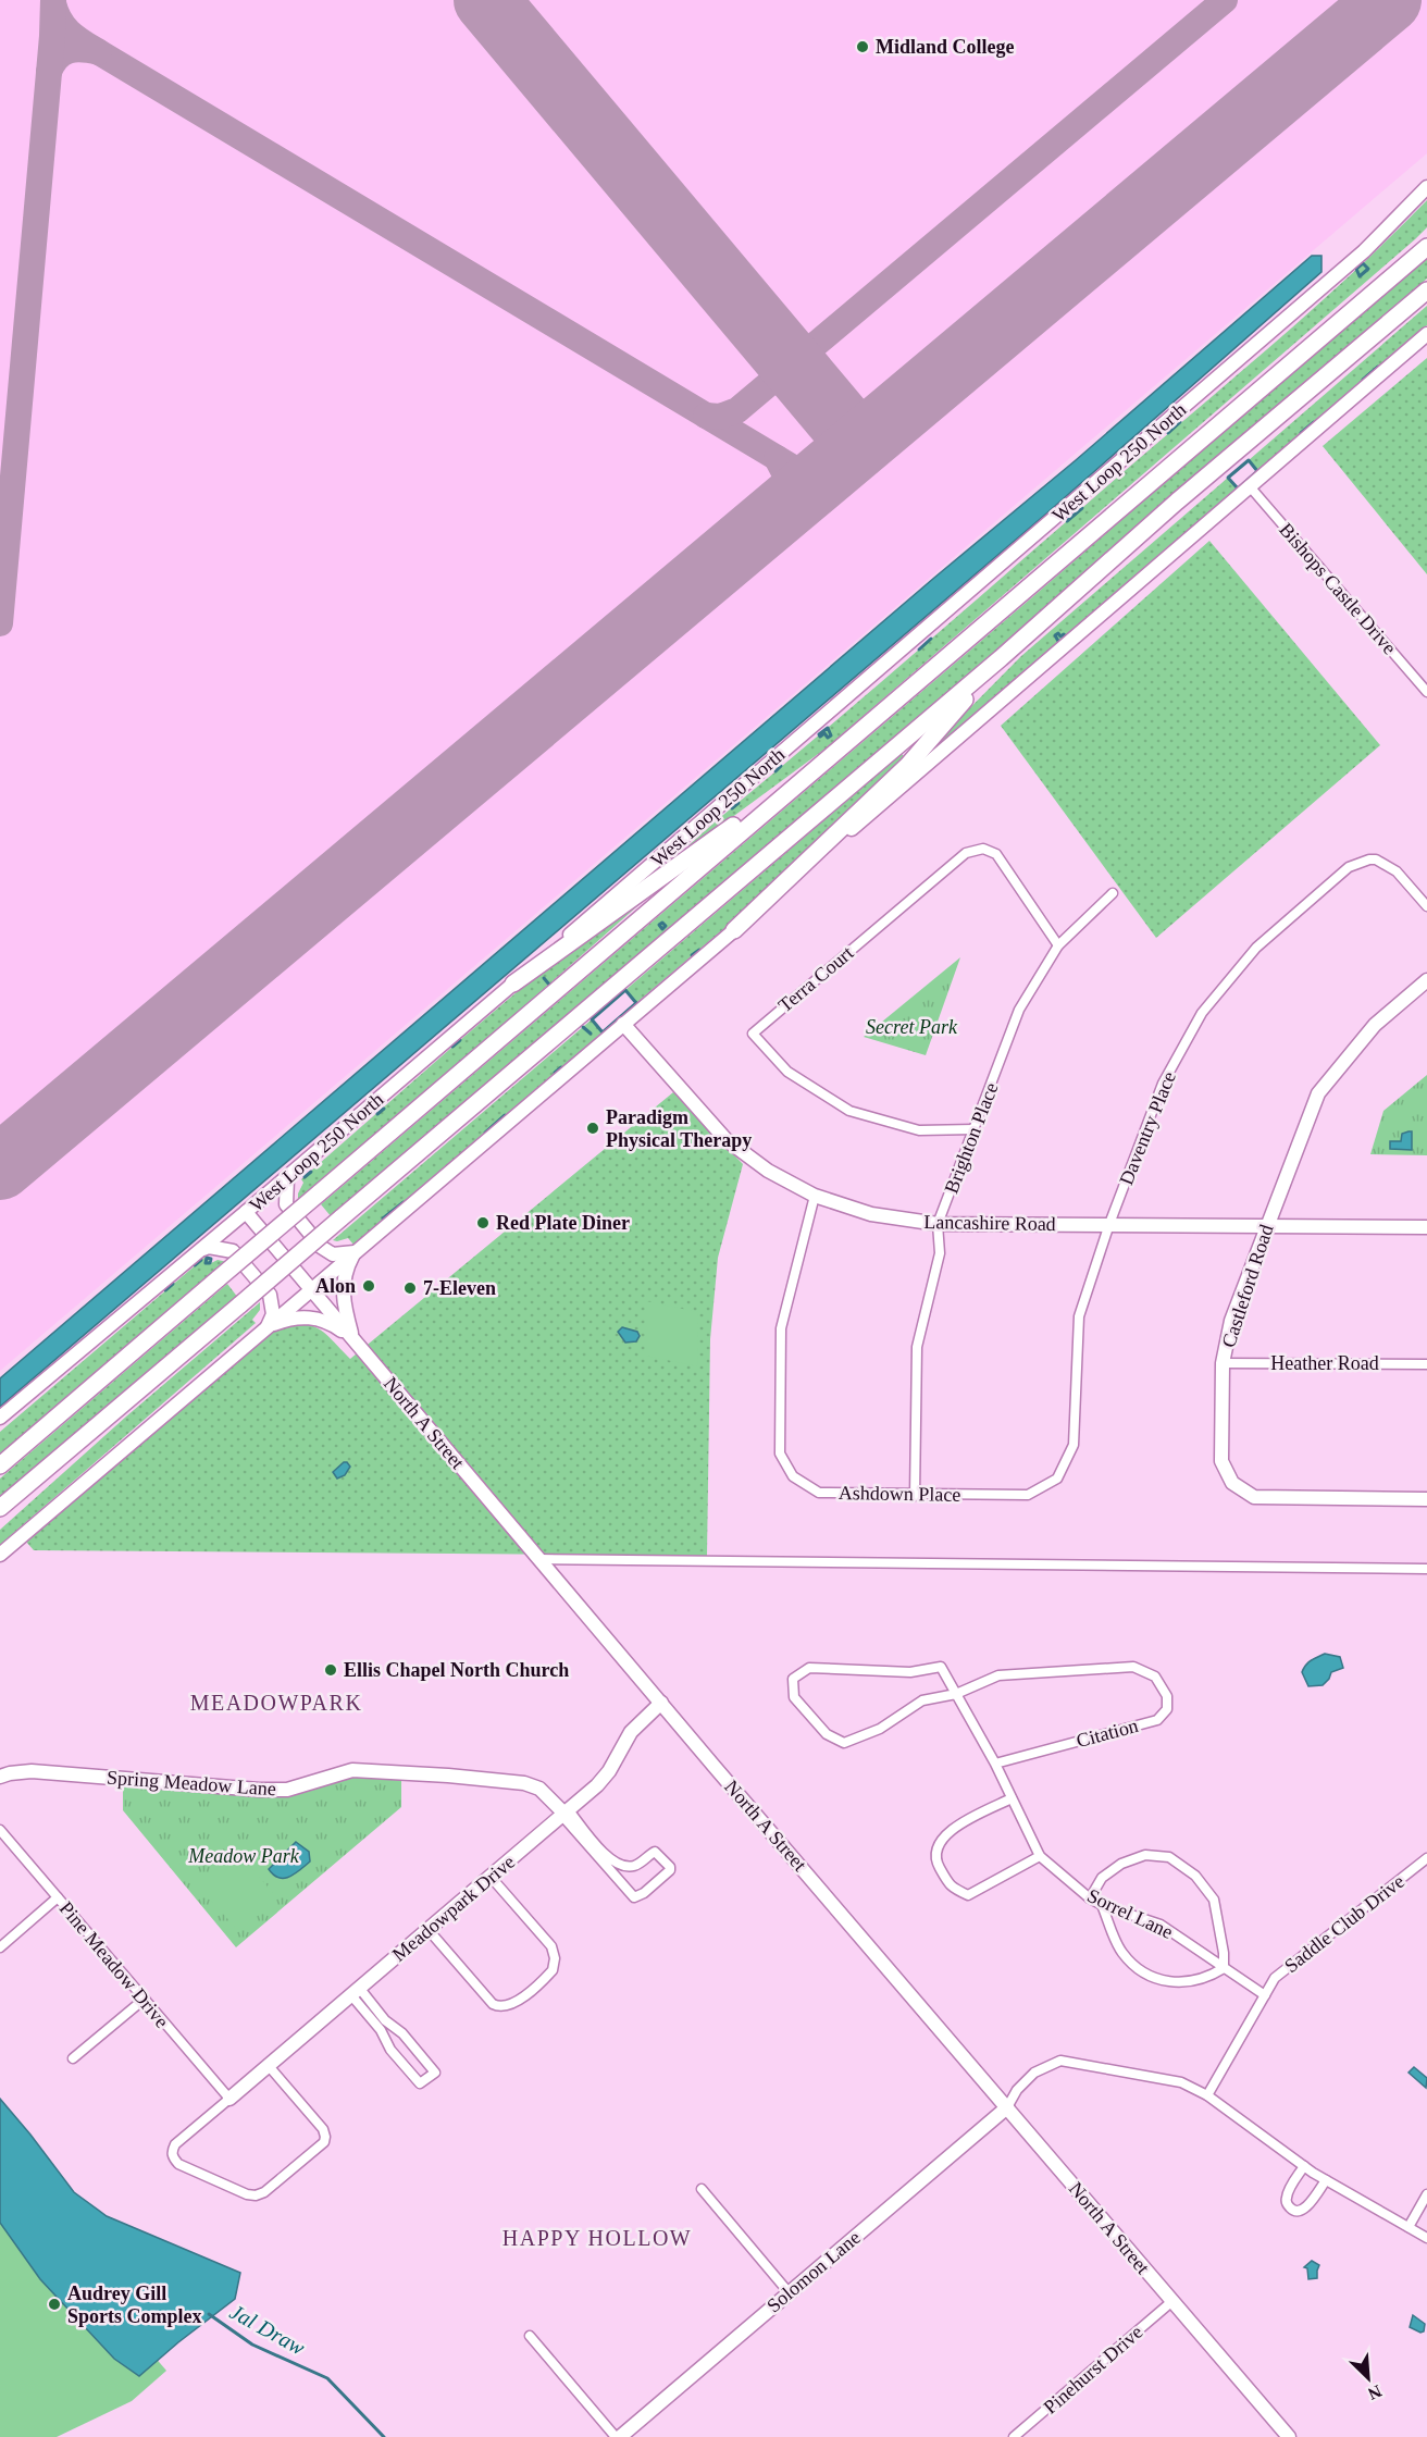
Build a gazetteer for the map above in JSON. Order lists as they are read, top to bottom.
{
  "streets": {
    "main road": [
      "West Loop 250 North",
      "Lancashire Road",
      "Castleford Road",
      "North A Street",
      "Spring Meadow Lane",
      "Meadowpark Drive",
      "Solomon Lane"
    ],
    "street": [
      "Bishops Castle Drive",
      "Terra Court",
      "Daventry Place",
      "Brighton Place",
      "Heather Road",
      "Ashdown Place",
      "Citation",
      "Sorrel Lane",
      "Saddle Club Drive",
      "Pine Meadow Drive",
      "Pinehurst Drive"
    ]
  },
  "crossings": [
    ["West Loop 250 North", "North A Street"],
    ["Terra Court", "Brighton Place"],
    ["Daventry Place", "Lancashire Road"],
    ["Daventry Place", "Ashdown Place"],
    ["Brighton Place", "Lancashire Road"],
    ["Brighton Place", "Ashdown Place"],
    ["Lancashire Road", "Castleford Road"],
    ["Lancashire Road", "Ashdown Place"],
    ["Castleford Road", "Heather Road"],
    ["North A Street", "Meadowpark Drive"],
    ["North A Street", "Solomon Lane"],
    ["North A Street", "Pinehurst Drive"],
    ["Spring Meadow Lane", "Meadowpark Drive"],
    ["Meadowpark Drive", "Pine Meadow Drive"],
    ["Sorrel Lane", "Saddle Club Drive"]
  ],
  "districts": ["MEADOWPARK", "HAPPY HOLLOW"],
  "water": ["Jal Draw"],
  "parks": ["Secret Park", "Meadow Park"],
  "places": [
    "Midland College",
    "Paradigm Physical Therapy",
    "Red Plate Diner",
    "Alon",
    "7-Eleven",
    "Ellis Chapel North Church",
    "Audrey Gill Sports Complex"
  ],
  "north": "bottom right"
}
